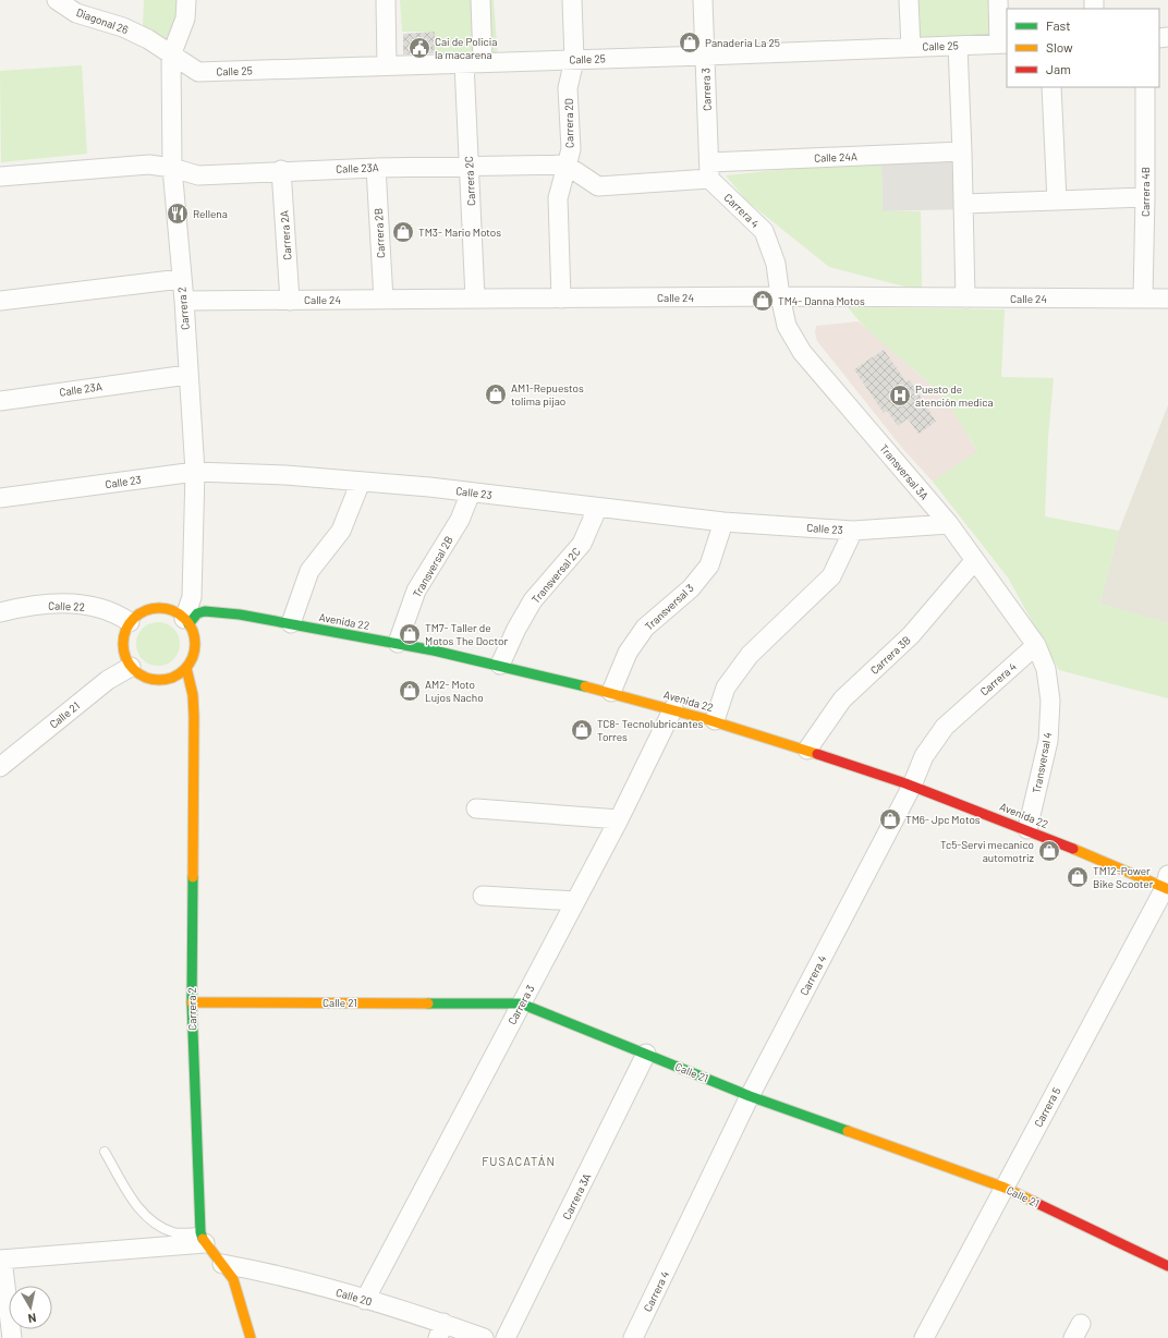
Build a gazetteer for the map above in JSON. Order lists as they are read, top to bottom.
{
  "streets": {
    "street": [
      "Diagonal 26",
      "Calle 25",
      "Carrera 3",
      "Carrera 2D",
      "Calle 24A",
      "Calle 23A",
      "Carrera 2C",
      "Carrera 4B",
      "Carrera 4",
      "Carrera 2B",
      "Carrera 2A",
      "Calle 24",
      "Carrera 2",
      "Transversal 3A",
      "Calle 23",
      "Transversal 2B",
      "Transversal 2C",
      "Calle 22",
      "Transversal 3",
      "Avenida 22",
      "Carrera 3B",
      "Calle 21",
      "Transversal 4",
      "Carrera 5",
      "Carrera 3A",
      "Calle 20"
    ]
  },
  "crossings": [
    ["Diagonal 26", "Calle 25"],
    ["Diagonal 26", "Carrera 2"],
    ["Calle 25", "Carrera 3"],
    ["Calle 25", "Carrera 2D"],
    ["Calle 25", "Carrera 2C"],
    ["Calle 25", "Carrera 2"],
    ["Carrera 3", "Calle 24A"],
    ["Carrera 3", "Carrera 4"],
    ["Carrera 3", "Avenida 22"],
    ["Carrera 3", "Calle 21"],
    ["Carrera 3", "Calle 20"],
    ["Carrera 2D", "Calle 23A"],
    ["Carrera 2D", "Calle 24"],
    ["Calle 24A", "Carrera 4"],
    ["Calle 23A", "Carrera 2C"],
    ["Calle 23A", "Carrera 2B"],
    ["Calle 23A", "Carrera 2A"],
    ["Calle 23A", "Carrera 2"],
    ["Carrera 2C", "Calle 24"],
    ["Carrera 4B", "Calle 24"],
    ["Carrera 4", "Calle 24"],
    ["Carrera 4", "Transversal 3A"],
    ["Carrera 4", "Avenida 22"],
    ["Carrera 4", "Calle 21"],
    ["Carrera 4", "Transversal 4"],
    ["Carrera 2B", "Calle 24"],
    ["Carrera 2A", "Calle 24"],
    ["Calle 24", "Carrera 2"],
    ["Calle 24", "Transversal 3A"],
    ["Carrera 2", "Calle 23"],
    ["Carrera 2", "Calle 22"],
    ["Carrera 2", "Avenida 22"],
    ["Carrera 2", "Calle 21"],
    ["Transversal 3A", "Calle 23"],
    ["Transversal 3A", "Carrera 3B"],
    ["Transversal 3A", "Transversal 4"],
    ["Calle 23", "Transversal 2B"],
    ["Calle 23", "Transversal 2C"],
    ["Calle 23", "Transversal 3"],
    ["Transversal 2B", "Avenida 22"],
    ["Transversal 2C", "Avenida 22"],
    ["Calle 22", "Avenida 22"],
    ["Calle 22", "Calle 21"],
    ["Transversal 3", "Avenida 22"],
    ["Avenida 22", "Carrera 3B"],
    ["Avenida 22", "Calle 21"],
    ["Avenida 22", "Transversal 4"],
    ["Avenida 22", "Carrera 5"],
    ["Calle 21", "Carrera 5"],
    ["Calle 21", "Carrera 3A"]
  ],
  "districts": ["FUSACATÁN"],
  "places": {
    "shop": [
      "Panaderia La 25",
      "TM3- Mario Motos",
      "TM4- Danna Motos",
      "AM1-Repuestos tolima pijao",
      "TM7- Taller de Motos The Doctor",
      "AM2- Moto Lujos Nacho",
      "TC8- Tecnolubricantes Torres",
      "TM6- Jpc Motos",
      "Tc5-Servi mecanico automotriz",
      "TM12-Power Bike Scooter"
    ],
    "public building": ["Cai de Policia la macarena"],
    "restaurant": ["Rellena"],
    "hospital": ["Puesto de atención medica"]
  },
  "legend": ["Fast", "Slow", "Jam"],
  "north": "bottom"
}
